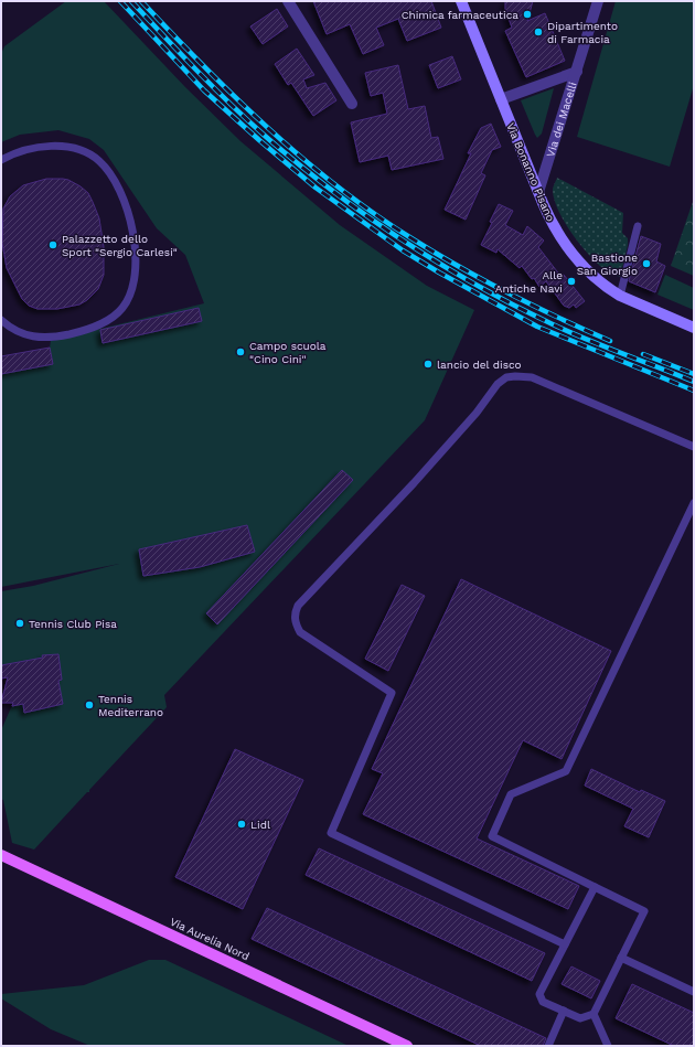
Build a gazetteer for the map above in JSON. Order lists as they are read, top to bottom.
{
  "streets": {
    "main road": ["Via Bonanno Pisano", "Via Aurelia Nord"],
    "street": ["Via dei Macelli"]
  },
  "crossings": [
    ["Via dei Macelli", "Via Bonanno Pisano"]
  ],
  "places": [
    "Chimica farmaceutica",
    "Dipartimento di Farmacia",
    "Palazzetto dello Sport \"Sergio Carlesi\"",
    "Bastione San Giorgio",
    "Alle Antiche Navi",
    "Campo scuola \"Cino Cini\"",
    "lancio del disco",
    "Tennis Club Pisa",
    "Tennis Mediterrano",
    "Lidl"
  ]
}
